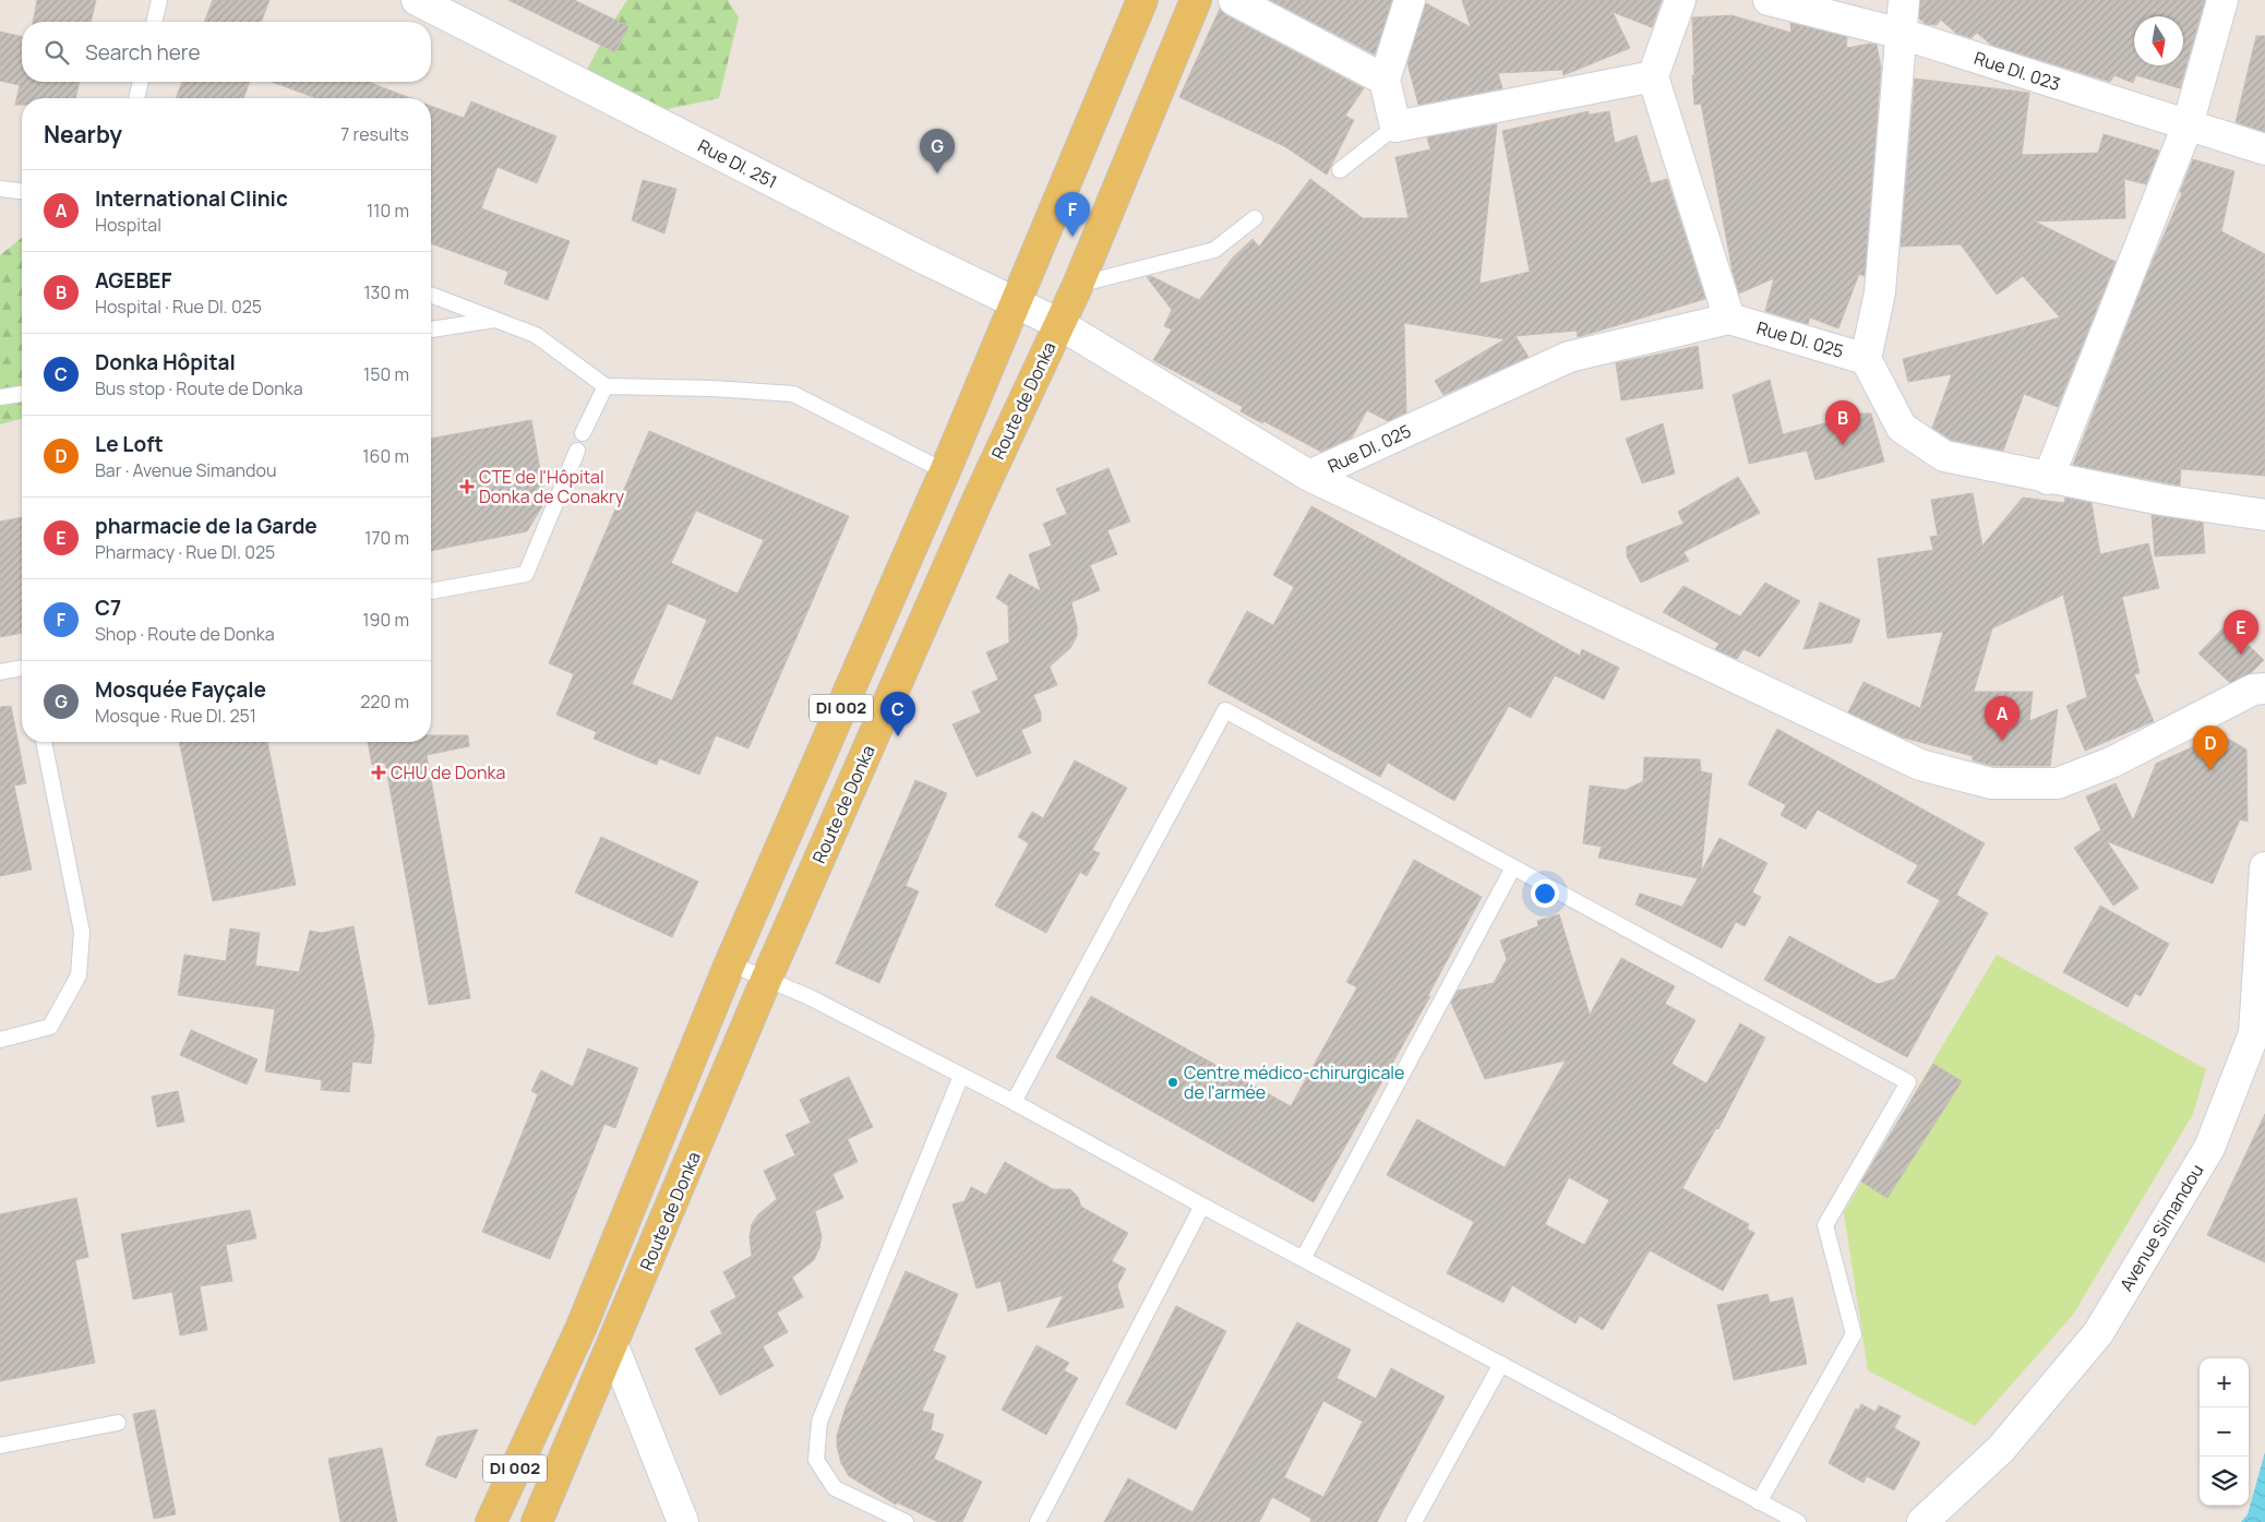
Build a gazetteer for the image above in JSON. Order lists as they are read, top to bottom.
{
  "streets": {
    "main road": ["Route de Donka", "DI 002"],
    "street": [
      "Rue DI. 023",
      "Rue DI. 251",
      "Rue DI. 025",
      "Avenue Simandou"
    ]
  },
  "crossings": [
    ["Rue DI. 251", "Rue DI. 025"],
    ["Rue DI. 251", "Route de Donka"],
    ["Rue DI. 251", "DI 002"]
  ],
  "places": {
    "health": ["CTE de l'Hôpital Donka de Conakry", "CHU de Donka"],
    "other": ["Centre médico-chirurgicale de l'armée"]
  },
  "north": "bottom",
  "page": {
    "search": "Search here",
    "heading": ["Nearby", "7 results"],
    "pins": [
      "G",
      "F",
      "B",
      "E",
      "C",
      "A",
      "D"
    ],
    "list": [
      {
        "mark": "A",
        "name": "International Clinic",
        "note": "Hospital",
        "value": "110 m"
      },
      {
        "mark": "B",
        "name": "AGEBEF",
        "note": "Hospital · Rue DI. 025",
        "value": "130 m"
      },
      {
        "mark": "C",
        "name": "Donka Hôpital",
        "note": "Bus stop · Route de Donka",
        "value": "150 m"
      },
      {
        "mark": "D",
        "name": "Le Loft",
        "note": "Bar · Avenue Simandou",
        "value": "160 m"
      },
      {
        "mark": "E",
        "name": "pharmacie de la Garde",
        "note": "Pharmacy · Rue DI. 025",
        "value": "170 m"
      },
      {
        "mark": "F",
        "name": "C7",
        "note": "Shop · Route de Donka",
        "value": "190 m"
      },
      {
        "mark": "G",
        "name": "Mosquée Fayçale",
        "note": "Mosque · Rue DI. 251",
        "value": "220 m"
      }
    ],
    "map_buttons": ["+", "−"]
  }
}
